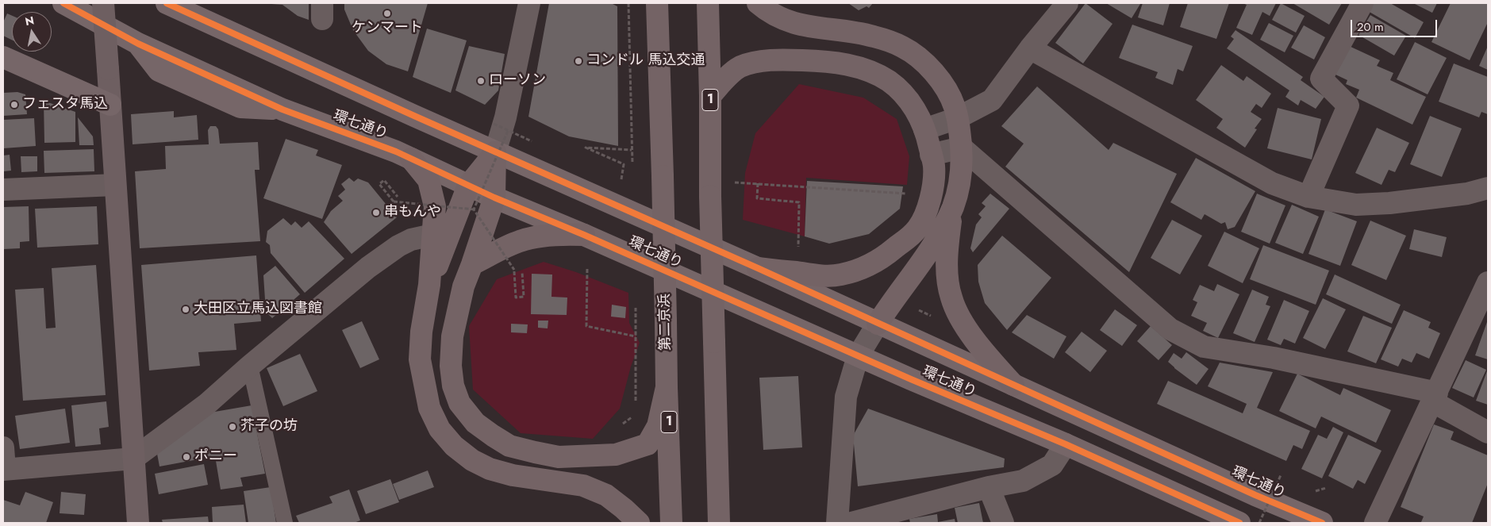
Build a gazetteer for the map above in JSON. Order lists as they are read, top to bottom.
{
  "streets": {
    "highway": ["1", "第二京浜"],
    "main road": ["環七通り"]
  },
  "places": [
    "ケンマート",
    "コンドル 馬込交通",
    "ローソン",
    "フェスタ馬込",
    "串もんや",
    "大田区立馬込図書館",
    "芥子の坊",
    "ポニー"
  ],
  "scale_bar": "20 m",
  "north": "top"
}
